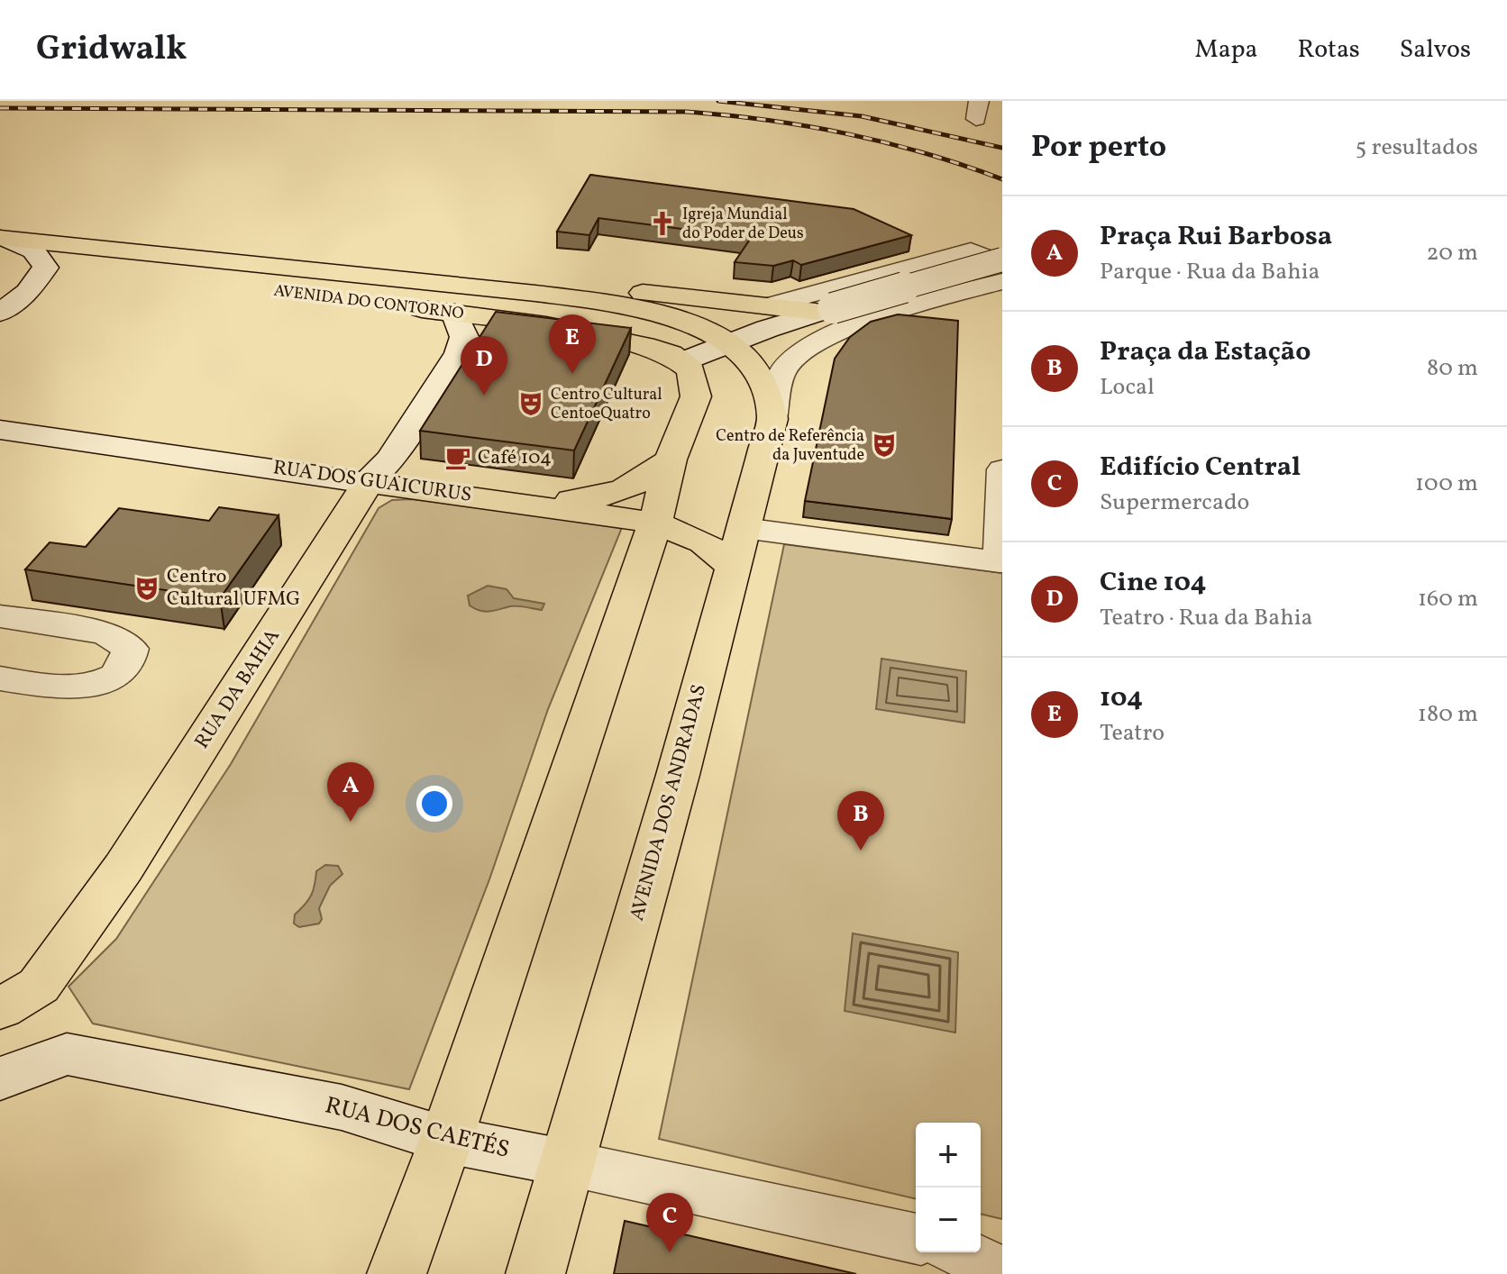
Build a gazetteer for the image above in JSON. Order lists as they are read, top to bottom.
{
  "streets": {
    "main road": [
      "AVENIDA DO CONTORNO",
      "RUA DOS GUAICURUS",
      "RUA DA BAHIA",
      "AVENIDA DOS ANDRADAS"
    ],
    "street": ["RUA DOS CAETÉS"]
  },
  "crossings": [
    ["AVENIDA DO CONTORNO", "RUA DA BAHIA"],
    ["AVENIDA DO CONTORNO", "AVENIDA DOS ANDRADAS"],
    ["RUA DOS GUAICURUS", "RUA DA BAHIA"],
    ["RUA DOS GUAICURUS", "AVENIDA DOS ANDRADAS"],
    ["AVENIDA DOS ANDRADAS", "RUA DOS CAETÉS"]
  ],
  "places": {
    "church": ["Igreja Mundial do Poder de Deus"],
    "theatre": ["Centro Cultural CentoeQuatro", "Centro de Referência da Juventude", "Centro Cultural UFMG"],
    "cafe": ["Café 104"]
  },
  "page": {
    "header": "Gridwalk",
    "nav": ["Mapa", "Rotas", "Salvos"],
    "heading": ["Por perto", "5 resultados"],
    "list": [
      {
        "mark": "A",
        "name": "Praça Rui Barbosa",
        "note": "Parque · Rua da Bahia",
        "value": "20 m"
      },
      {
        "mark": "B",
        "name": "Praça da Estação",
        "note": "Local",
        "value": "80 m"
      },
      {
        "mark": "C",
        "name": "Edifício Central",
        "note": "Supermercado",
        "value": "100 m"
      },
      {
        "mark": "D",
        "name": "Cine 104",
        "note": "Teatro · Rua da Bahia",
        "value": "160 m"
      },
      {
        "mark": "E",
        "name": "104",
        "note": "Teatro",
        "value": "180 m"
      }
    ],
    "pins": [
      "E",
      "D",
      "A",
      "B",
      "C"
    ],
    "map_buttons": ["+", "−"]
  }
}
